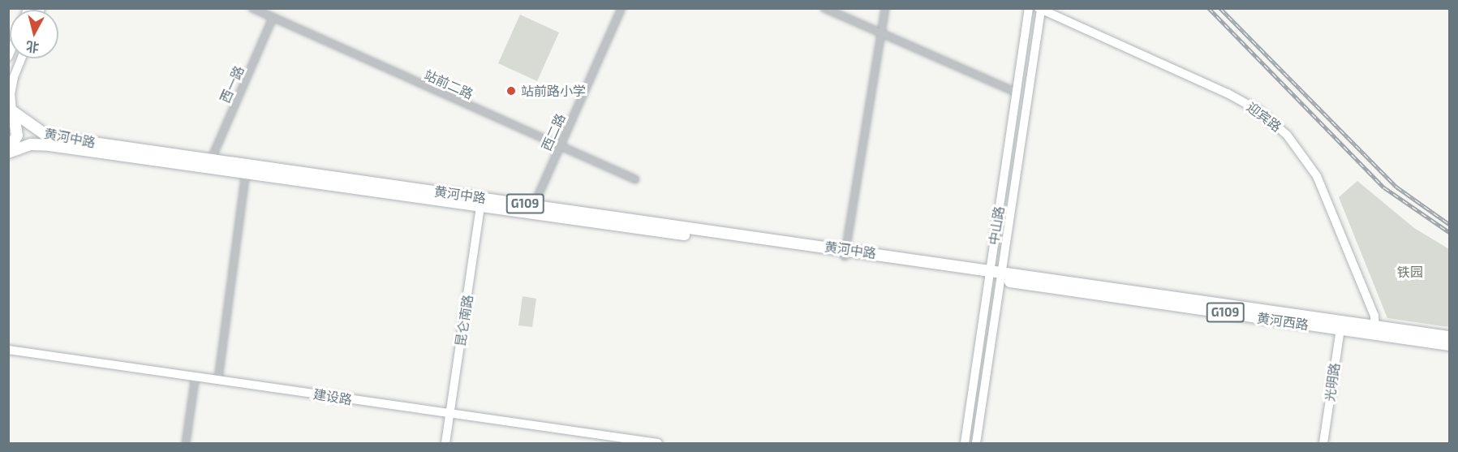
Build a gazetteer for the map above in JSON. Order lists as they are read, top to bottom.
{
  "streets": {
    "highway": ["黄河中路", "G109", "黄河西路"],
    "main road": [
      "迎宾路",
      "中山路",
      "昆仑南路",
      "光明路",
      "建设路"
    ],
    "street": ["西一路", "站前二路", "西二路"]
  },
  "crossings": [
    ["西一路", "站前二路"],
    ["西一路", "黄河中路"],
    ["站前二路", "西二路"],
    ["迎宾路", "中山路"],
    ["迎宾路", "黄河西路"],
    ["西二路", "黄河中路"],
    ["黄河中路", "中山路"],
    ["黄河中路", "昆仑南路"],
    ["黄河中路", "黄河西路"],
    ["中山路", "黄河西路"],
    ["昆仑南路", "建设路"],
    ["黄河西路", "光明路"]
  ],
  "parks": ["铁园"],
  "places": ["站前路小学"],
  "north": "bottom"
}
